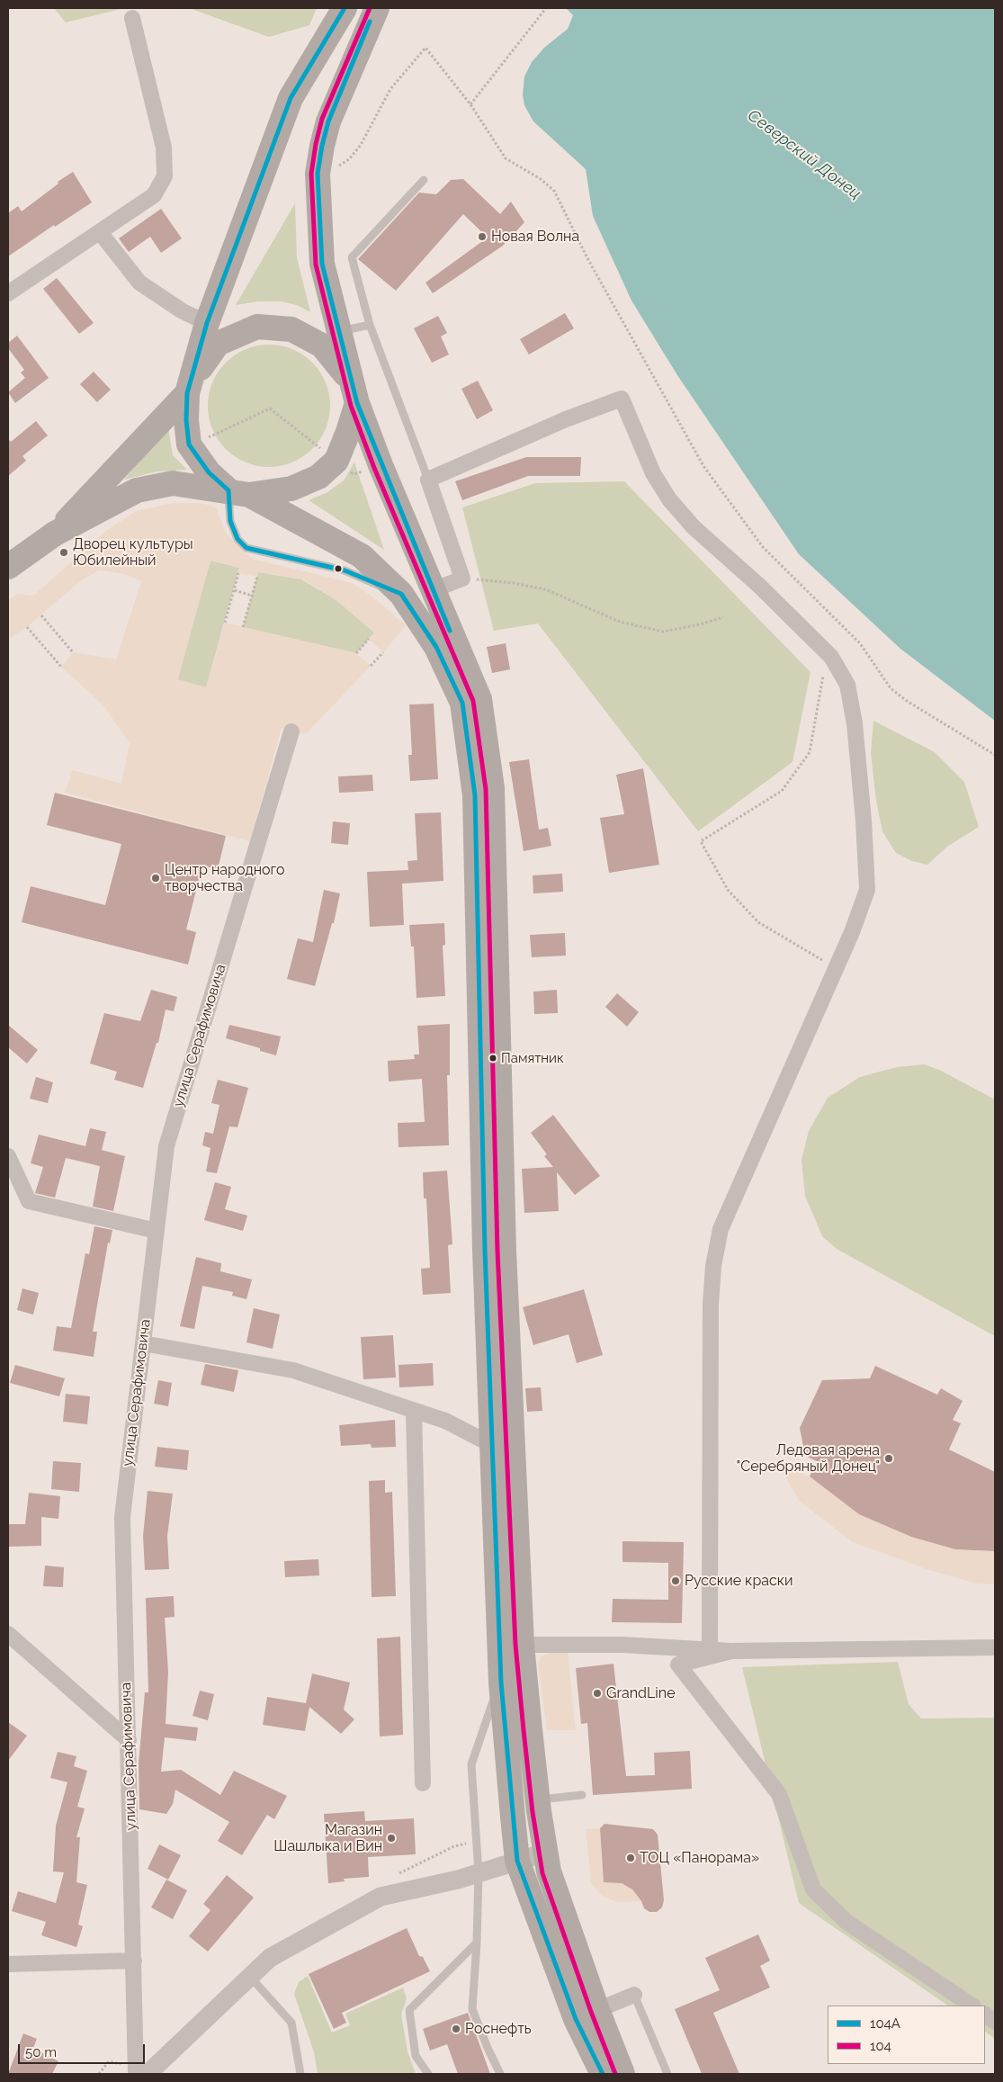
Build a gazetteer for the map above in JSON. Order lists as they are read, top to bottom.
{
  "streets": {
    "street": ["улица Серафимовича"]
  },
  "water": ["Северский Донец"],
  "places": [
    "Новая Волна",
    "Дворец культуры Юбилейный",
    "Центр народного творчества",
    "Памятник",
    "Ледовая арена \"Серебряный Донец\"",
    "Русские краски",
    "GrandLine",
    "Магазин Шашлыка и Вин",
    "ТОЦ «Панорама»",
    "Роснефть"
  ],
  "lines": ["transit line 104А", "transit line 104"],
  "legend": ["104А", "104"],
  "scale_bar": "50 m"
}
